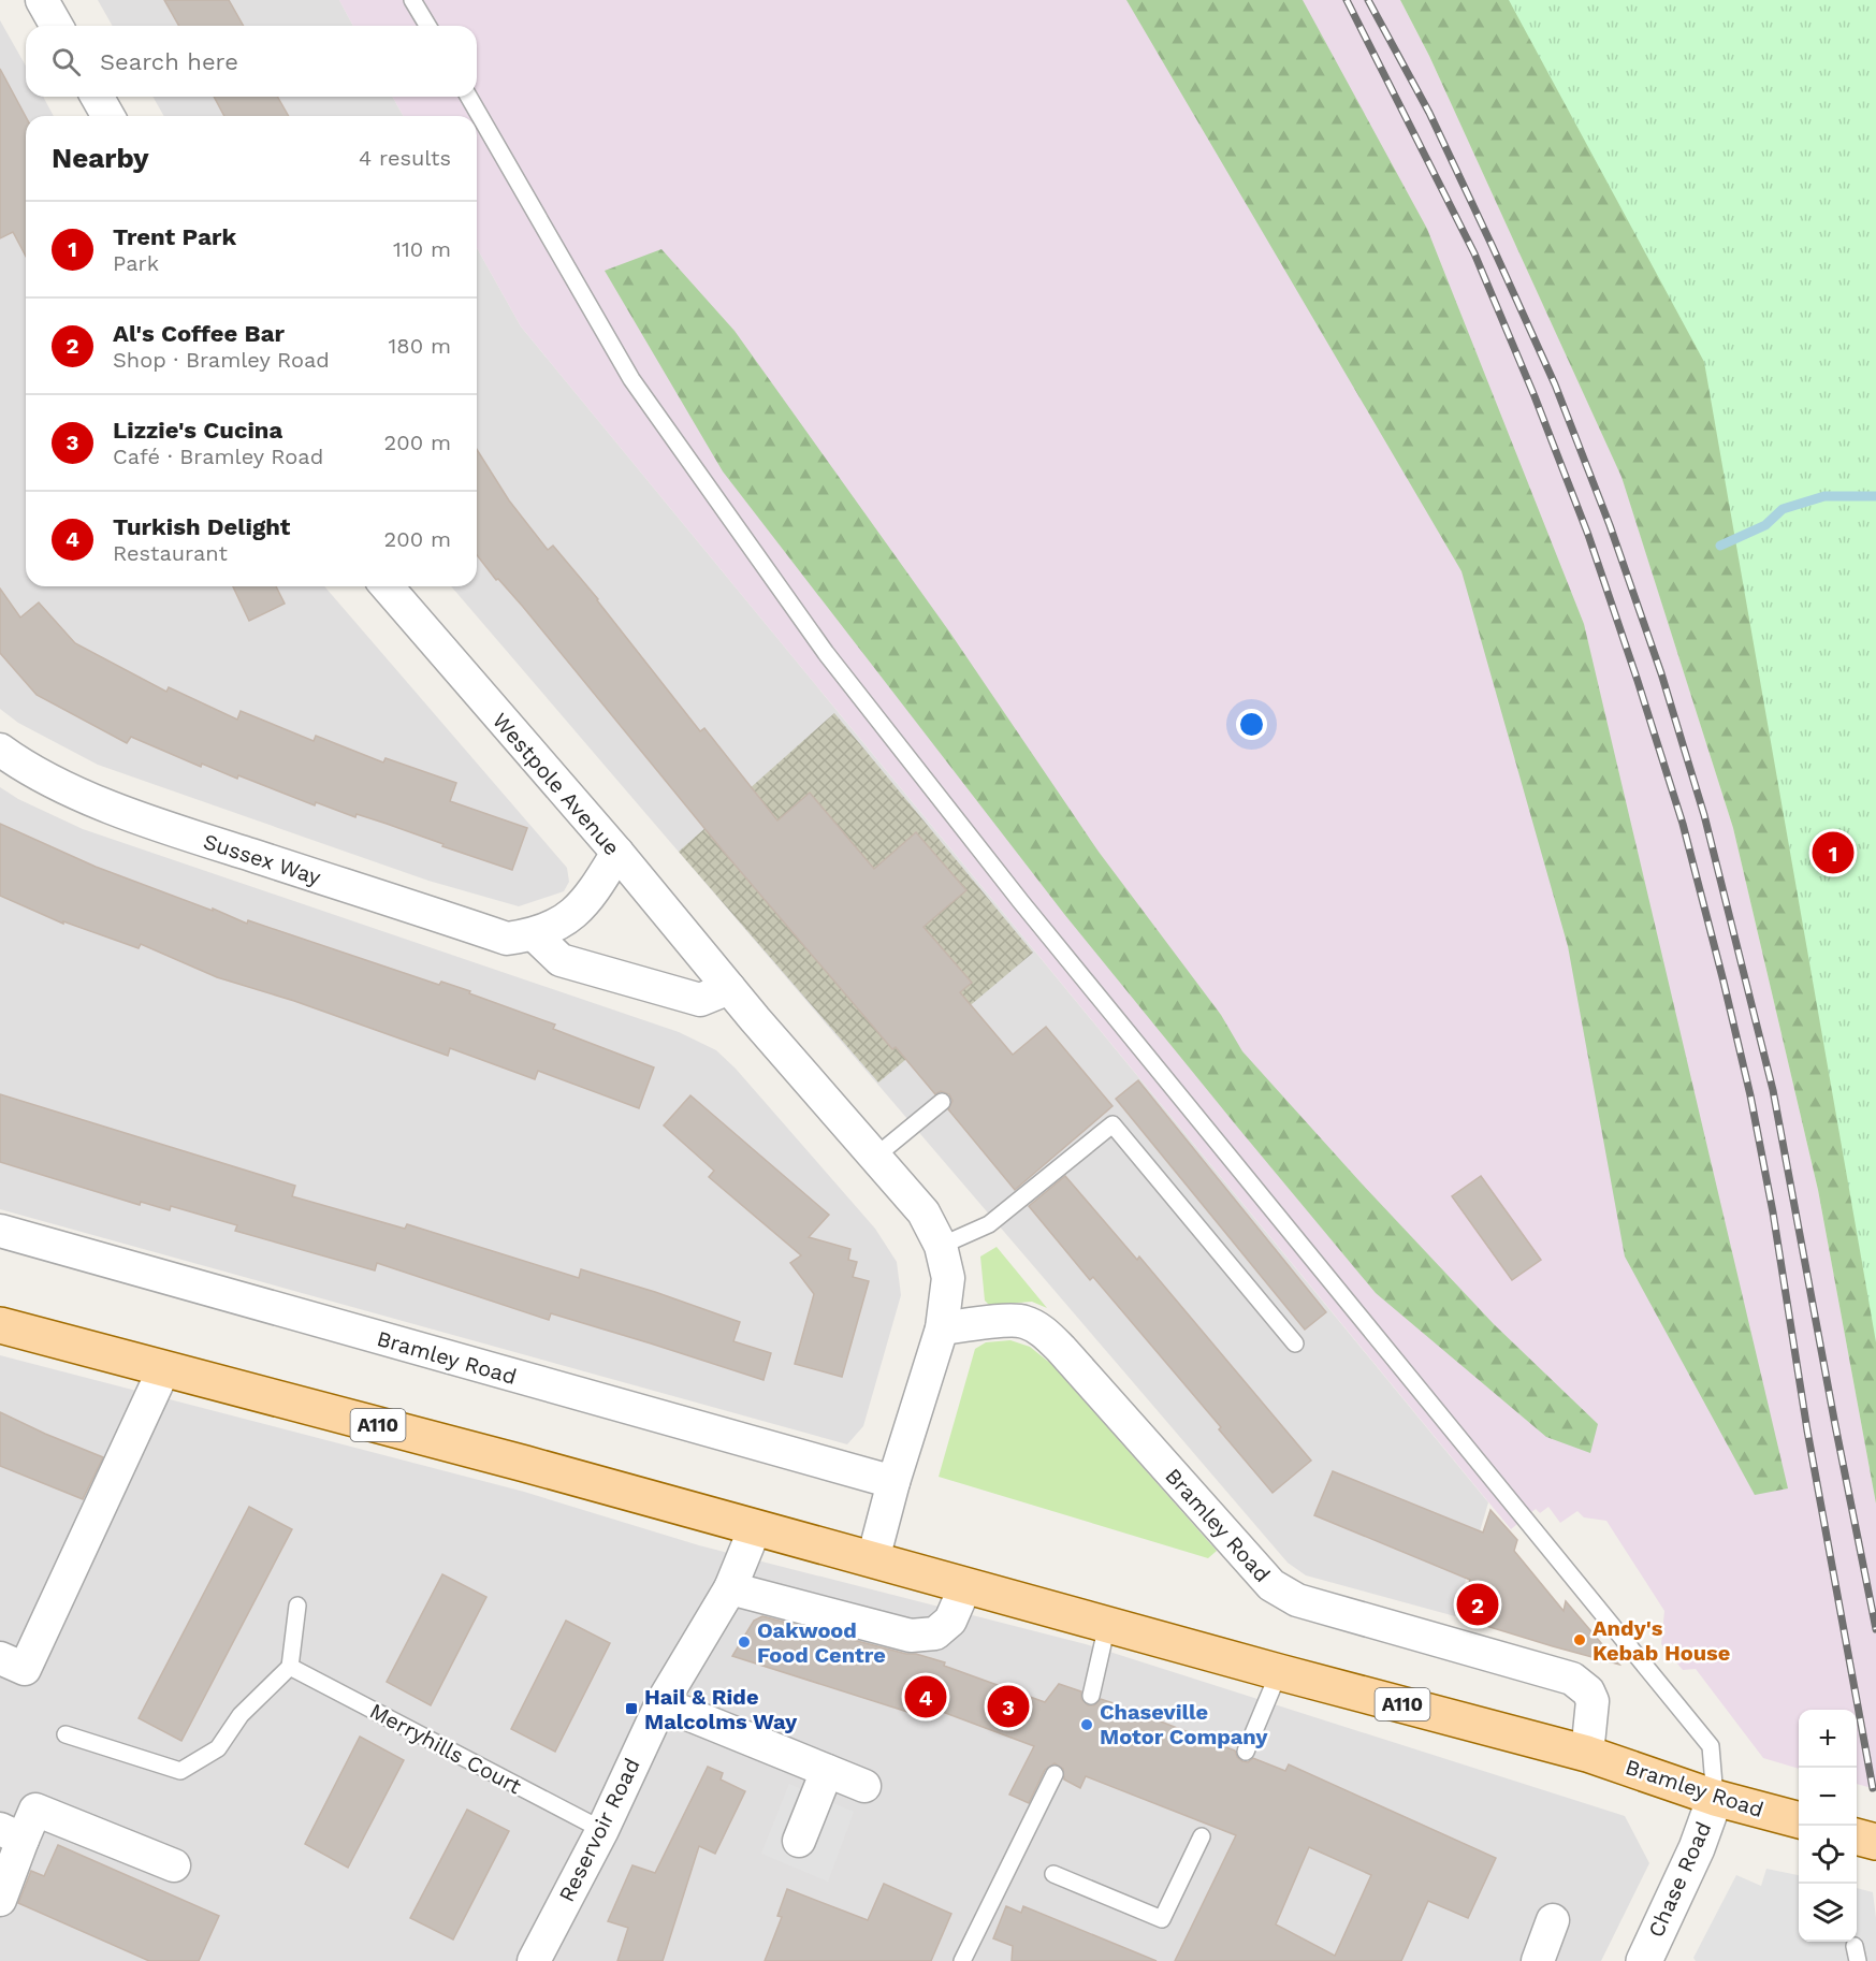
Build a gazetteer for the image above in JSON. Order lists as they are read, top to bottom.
{
  "streets": {
    "main road": ["Bramley Road", "A110"],
    "street": [
      "Westpole Avenue",
      "Sussex Way",
      "Reservoir Road",
      "Chase Road"
    ],
    "lane": ["Merryhills Court"]
  },
  "crossings": [
    ["Westpole Avenue", "Sussex Way"],
    ["Bramley Road", "Reservoir Road"],
    ["Bramley Road", "Chase Road"],
    ["Merryhills Court", "Reservoir Road"]
  ],
  "places": {
    "other": ["Andy's Kebab House", "Oakwood Food Centre", "Chaseville Motor Company"],
    "transit": ["Hail & Ride Malcolms Way"]
  },
  "page": {
    "search": "Search here",
    "heading": ["Nearby", "4 results"],
    "list": [
      {
        "mark": "1",
        "name": "Trent Park",
        "note": "Park",
        "value": "110 m"
      },
      {
        "mark": "2",
        "name": "Al's Coffee Bar",
        "note": "Shop · Bramley Road",
        "value": "180 m"
      },
      {
        "mark": "3",
        "name": "Lizzie's Cucina",
        "note": "Café · Bramley Road",
        "value": "200 m"
      },
      {
        "mark": "4",
        "name": "Turkish Delight",
        "note": "Restaurant",
        "value": "200 m"
      }
    ],
    "pins": [
      "1",
      "2",
      "4",
      "3"
    ],
    "map_buttons": ["+", "−"]
  }
}
